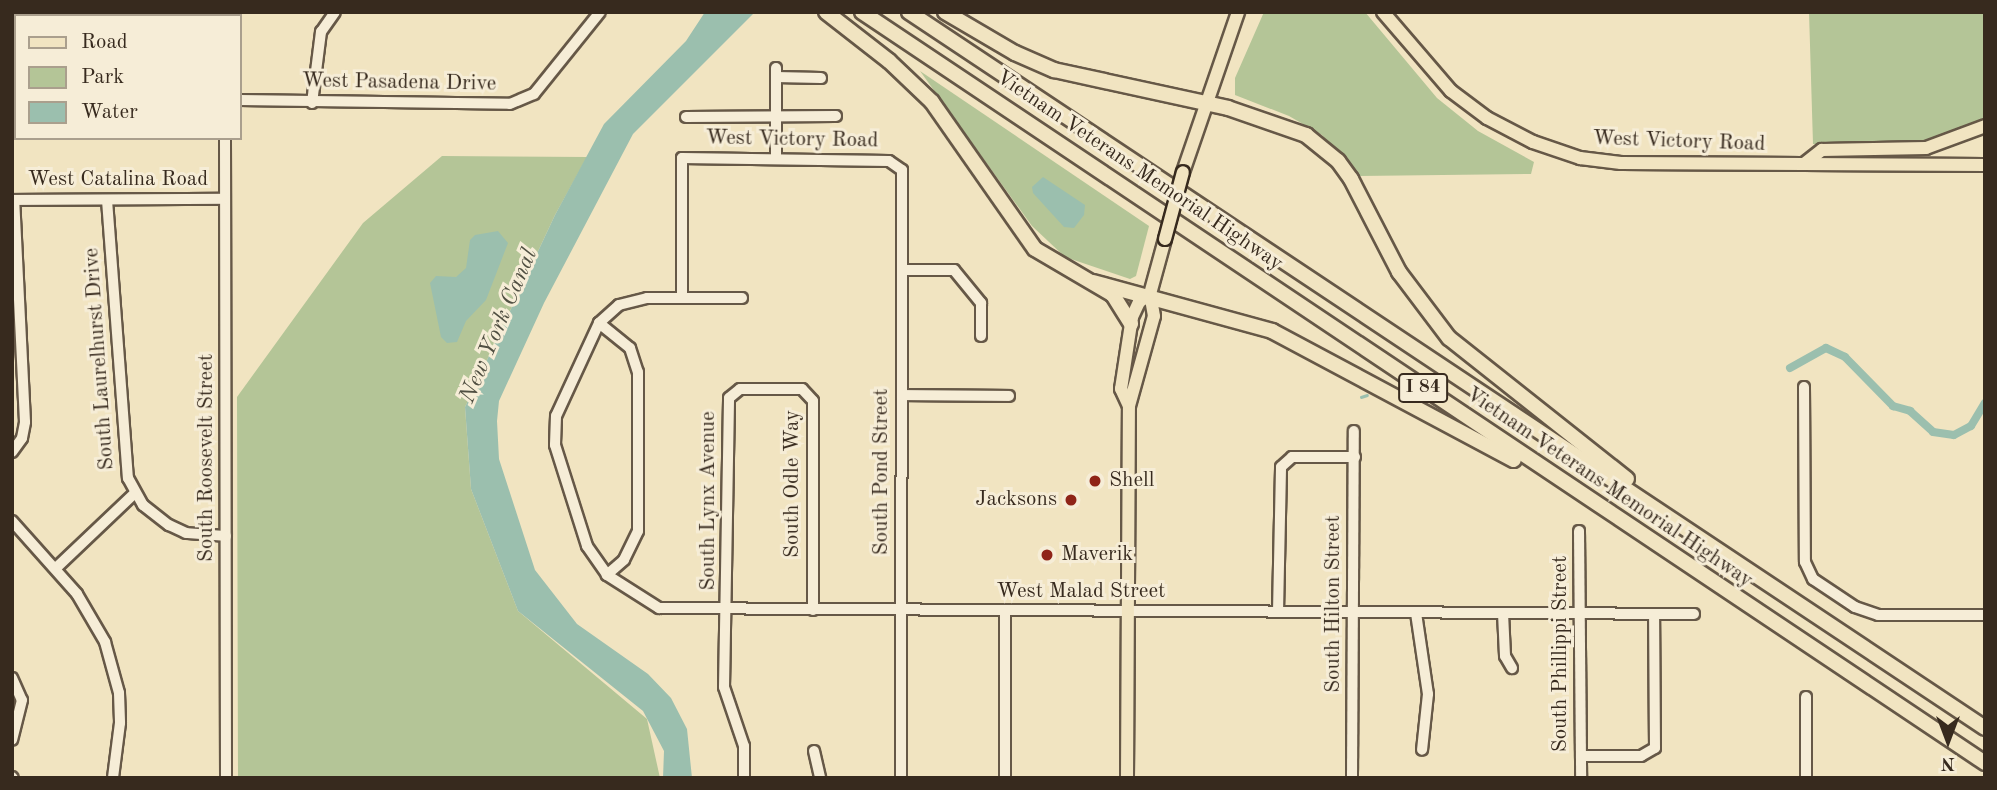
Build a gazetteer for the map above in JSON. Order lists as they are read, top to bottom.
{
  "streets": {
    "highway": ["Vietnam Veterans Memorial Highway", "I 84"],
    "main road": ["West Victory Road"],
    "street": [
      "West Pasadena Drive",
      "West Catalina Road",
      "South Laurelhurst Drive",
      "South Roosevelt Street",
      "South Pond Street",
      "South Odle Way",
      "South Lynx Avenue",
      "West Malad Street",
      "South Hilton Street",
      "South Phillippi Street"
    ]
  },
  "crossings": [
    ["West Victory Road", "South Pond Street"],
    ["West Catalina Road", "South Laurelhurst Drive"],
    ["West Catalina Road", "South Roosevelt Street"],
    ["South Laurelhurst Drive", "South Roosevelt Street"],
    ["South Pond Street", "West Malad Street"],
    ["South Odle Way", "South Lynx Avenue"],
    ["South Odle Way", "West Malad Street"],
    ["South Lynx Avenue", "West Malad Street"],
    ["West Malad Street", "South Hilton Street"],
    ["West Malad Street", "South Phillippi Street"]
  ],
  "water": ["New York Canal"],
  "places": ["Shell", "Jacksons", "Maverik"],
  "legend": ["Road", "Park", "Water"],
  "north": "bottom"
}
